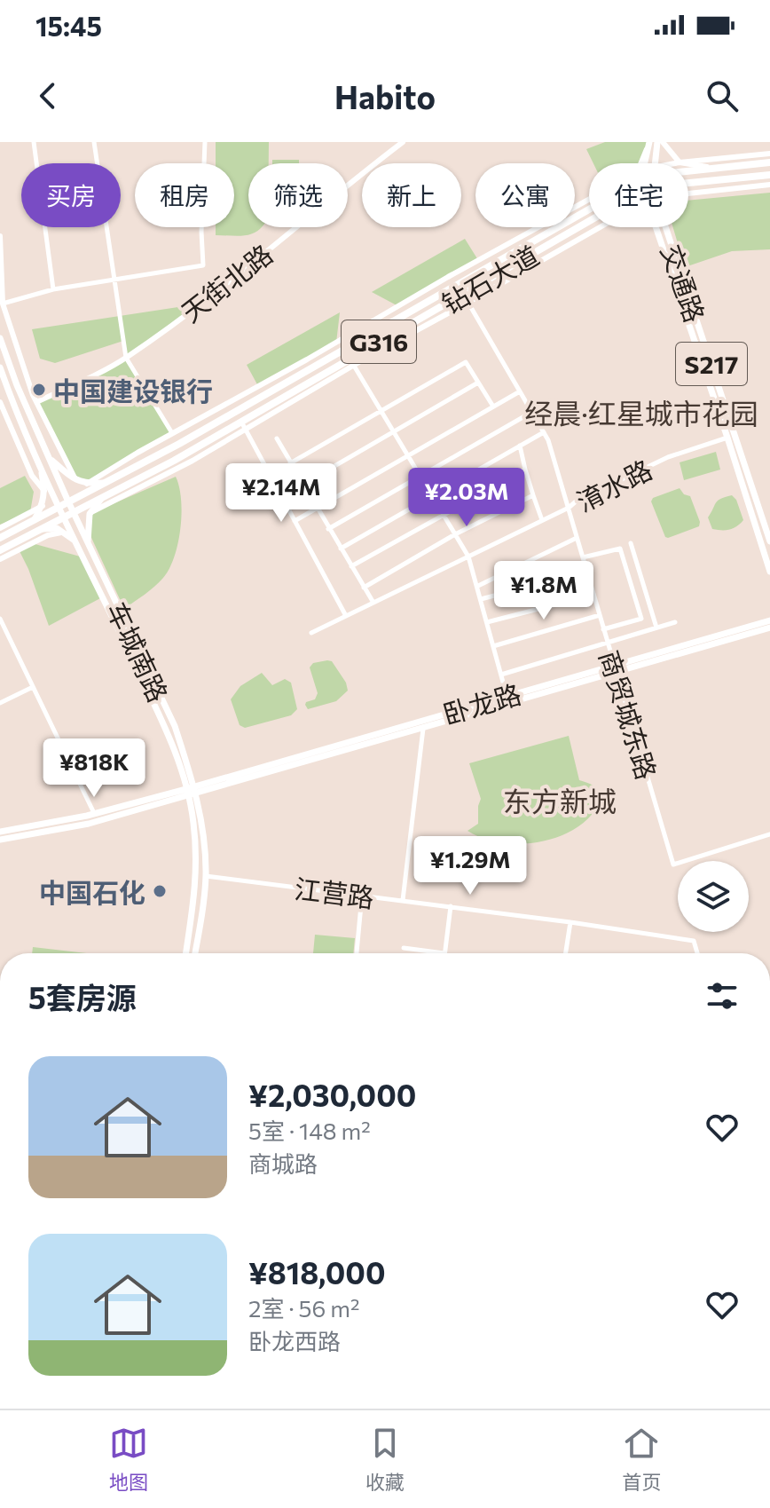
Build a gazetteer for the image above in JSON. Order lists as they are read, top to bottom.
{
  "streets": {
    "highway": ["钻石大道", "G316"],
    "main road": [
      "交通路",
      "S217",
      "车城南路",
      "卧龙路"
    ],
    "street": [
      "天街北路",
      "淯水路",
      "商贸城东路",
      "江营路"
    ]
  },
  "crossings": [
    ["钻石大道", "车城南路"],
    ["钻石大道", "商贸城东路"],
    ["交通路", "淯水路"],
    ["淯水路", "商贸城东路"],
    ["车城南路", "卧龙路"],
    ["车城南路", "江营路"],
    ["卧龙路", "商贸城东路"]
  ],
  "districts": ["经晨·红星城市花园", "东方新城"],
  "places": ["中国建设银行", "中国石化"],
  "page": {
    "status": "15:45",
    "header": "Habito",
    "chip": [
      "买房",
      "租房",
      "筛选",
      "新上",
      "公寓",
      "住宅"
    ],
    "price": [
      "¥2.14M",
      "¥2.03M",
      "¥1.8M",
      "¥818K",
      "¥1.29M"
    ],
    "heading": "5套房源",
    "list": [
      {
        "name": "¥2,030,000",
        "note": "5室 · 148 m² · 商城路"
      },
      {
        "name": "¥818,000",
        "note": "2室 · 56 m² · 卧龙西路"
      }
    ],
    "tabs": ["地图", "收藏", "首页"]
  }
}
